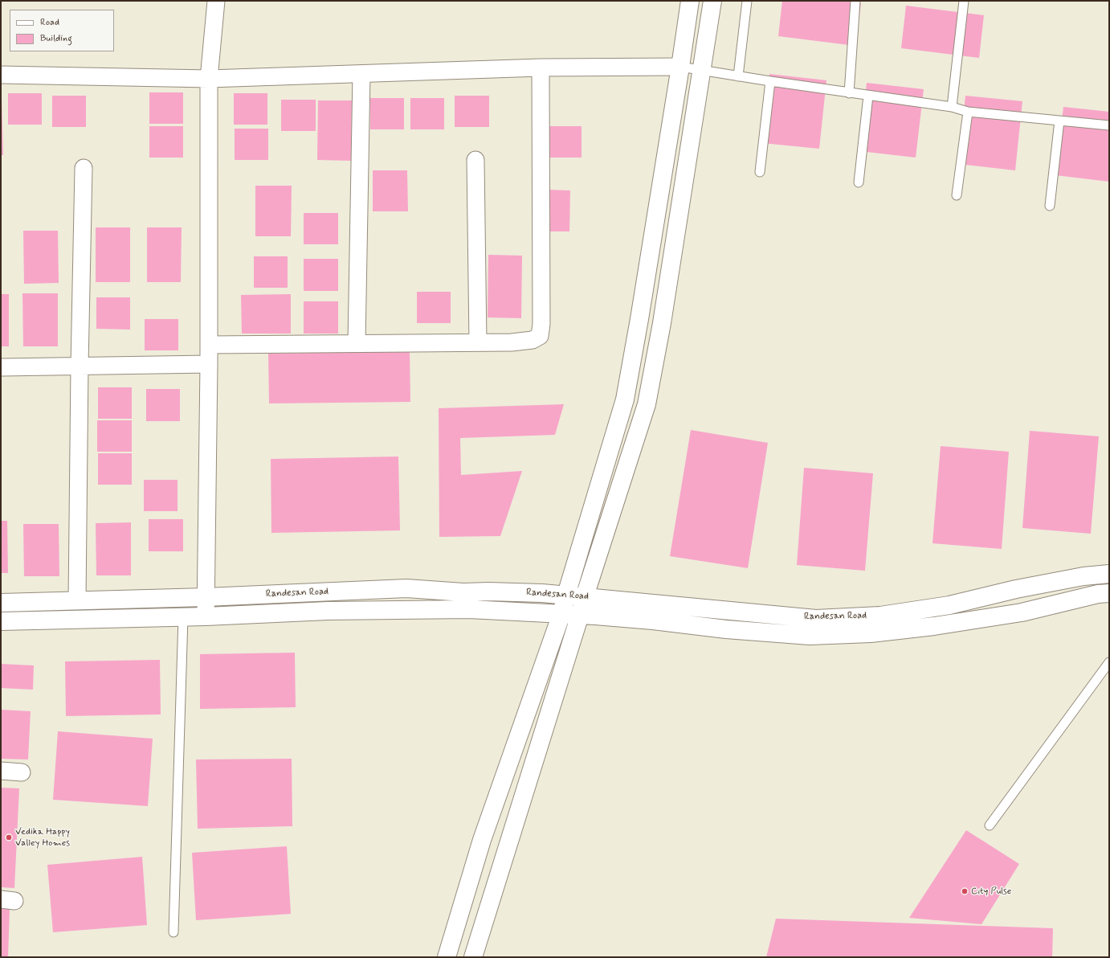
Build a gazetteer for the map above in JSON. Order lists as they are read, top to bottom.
{
  "streets": {
    "street": ["Randesan Road"]
  },
  "places": ["Vedika Happy Valley Homes", "City Pulse"],
  "legend": ["Road", "Building"]
}
